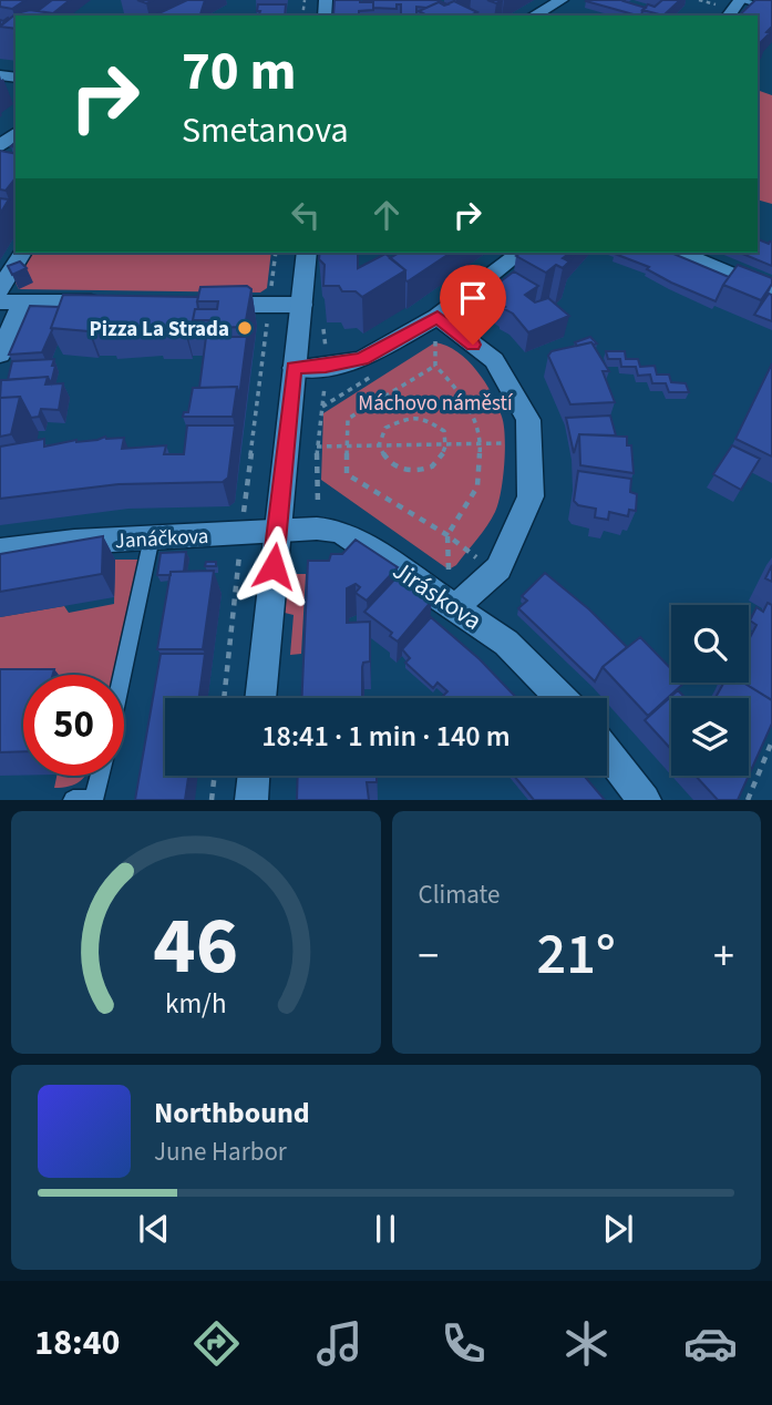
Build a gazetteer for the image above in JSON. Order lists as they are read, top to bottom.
{
  "streets": {
    "street": ["Janáčkova", "Jiráskova"]
  },
  "crossings": [
    ["Janáčkova", "Jiráskova"]
  ],
  "parks": ["Máchovo náměstí"],
  "places": ["Pizza La Strada"],
  "page": {
    "turn": ["70 m", "Smetanova"],
    "limit": "50",
    "trip": "18:41 · 1 min · 140 m",
    "tile": "Climate",
    "heat": ["−", "21°", "+"],
    "song": ["Northbound", "June Harbor"],
    "tabs": "18:40",
    "gauge": ["46", "km/h"]
  }
}
